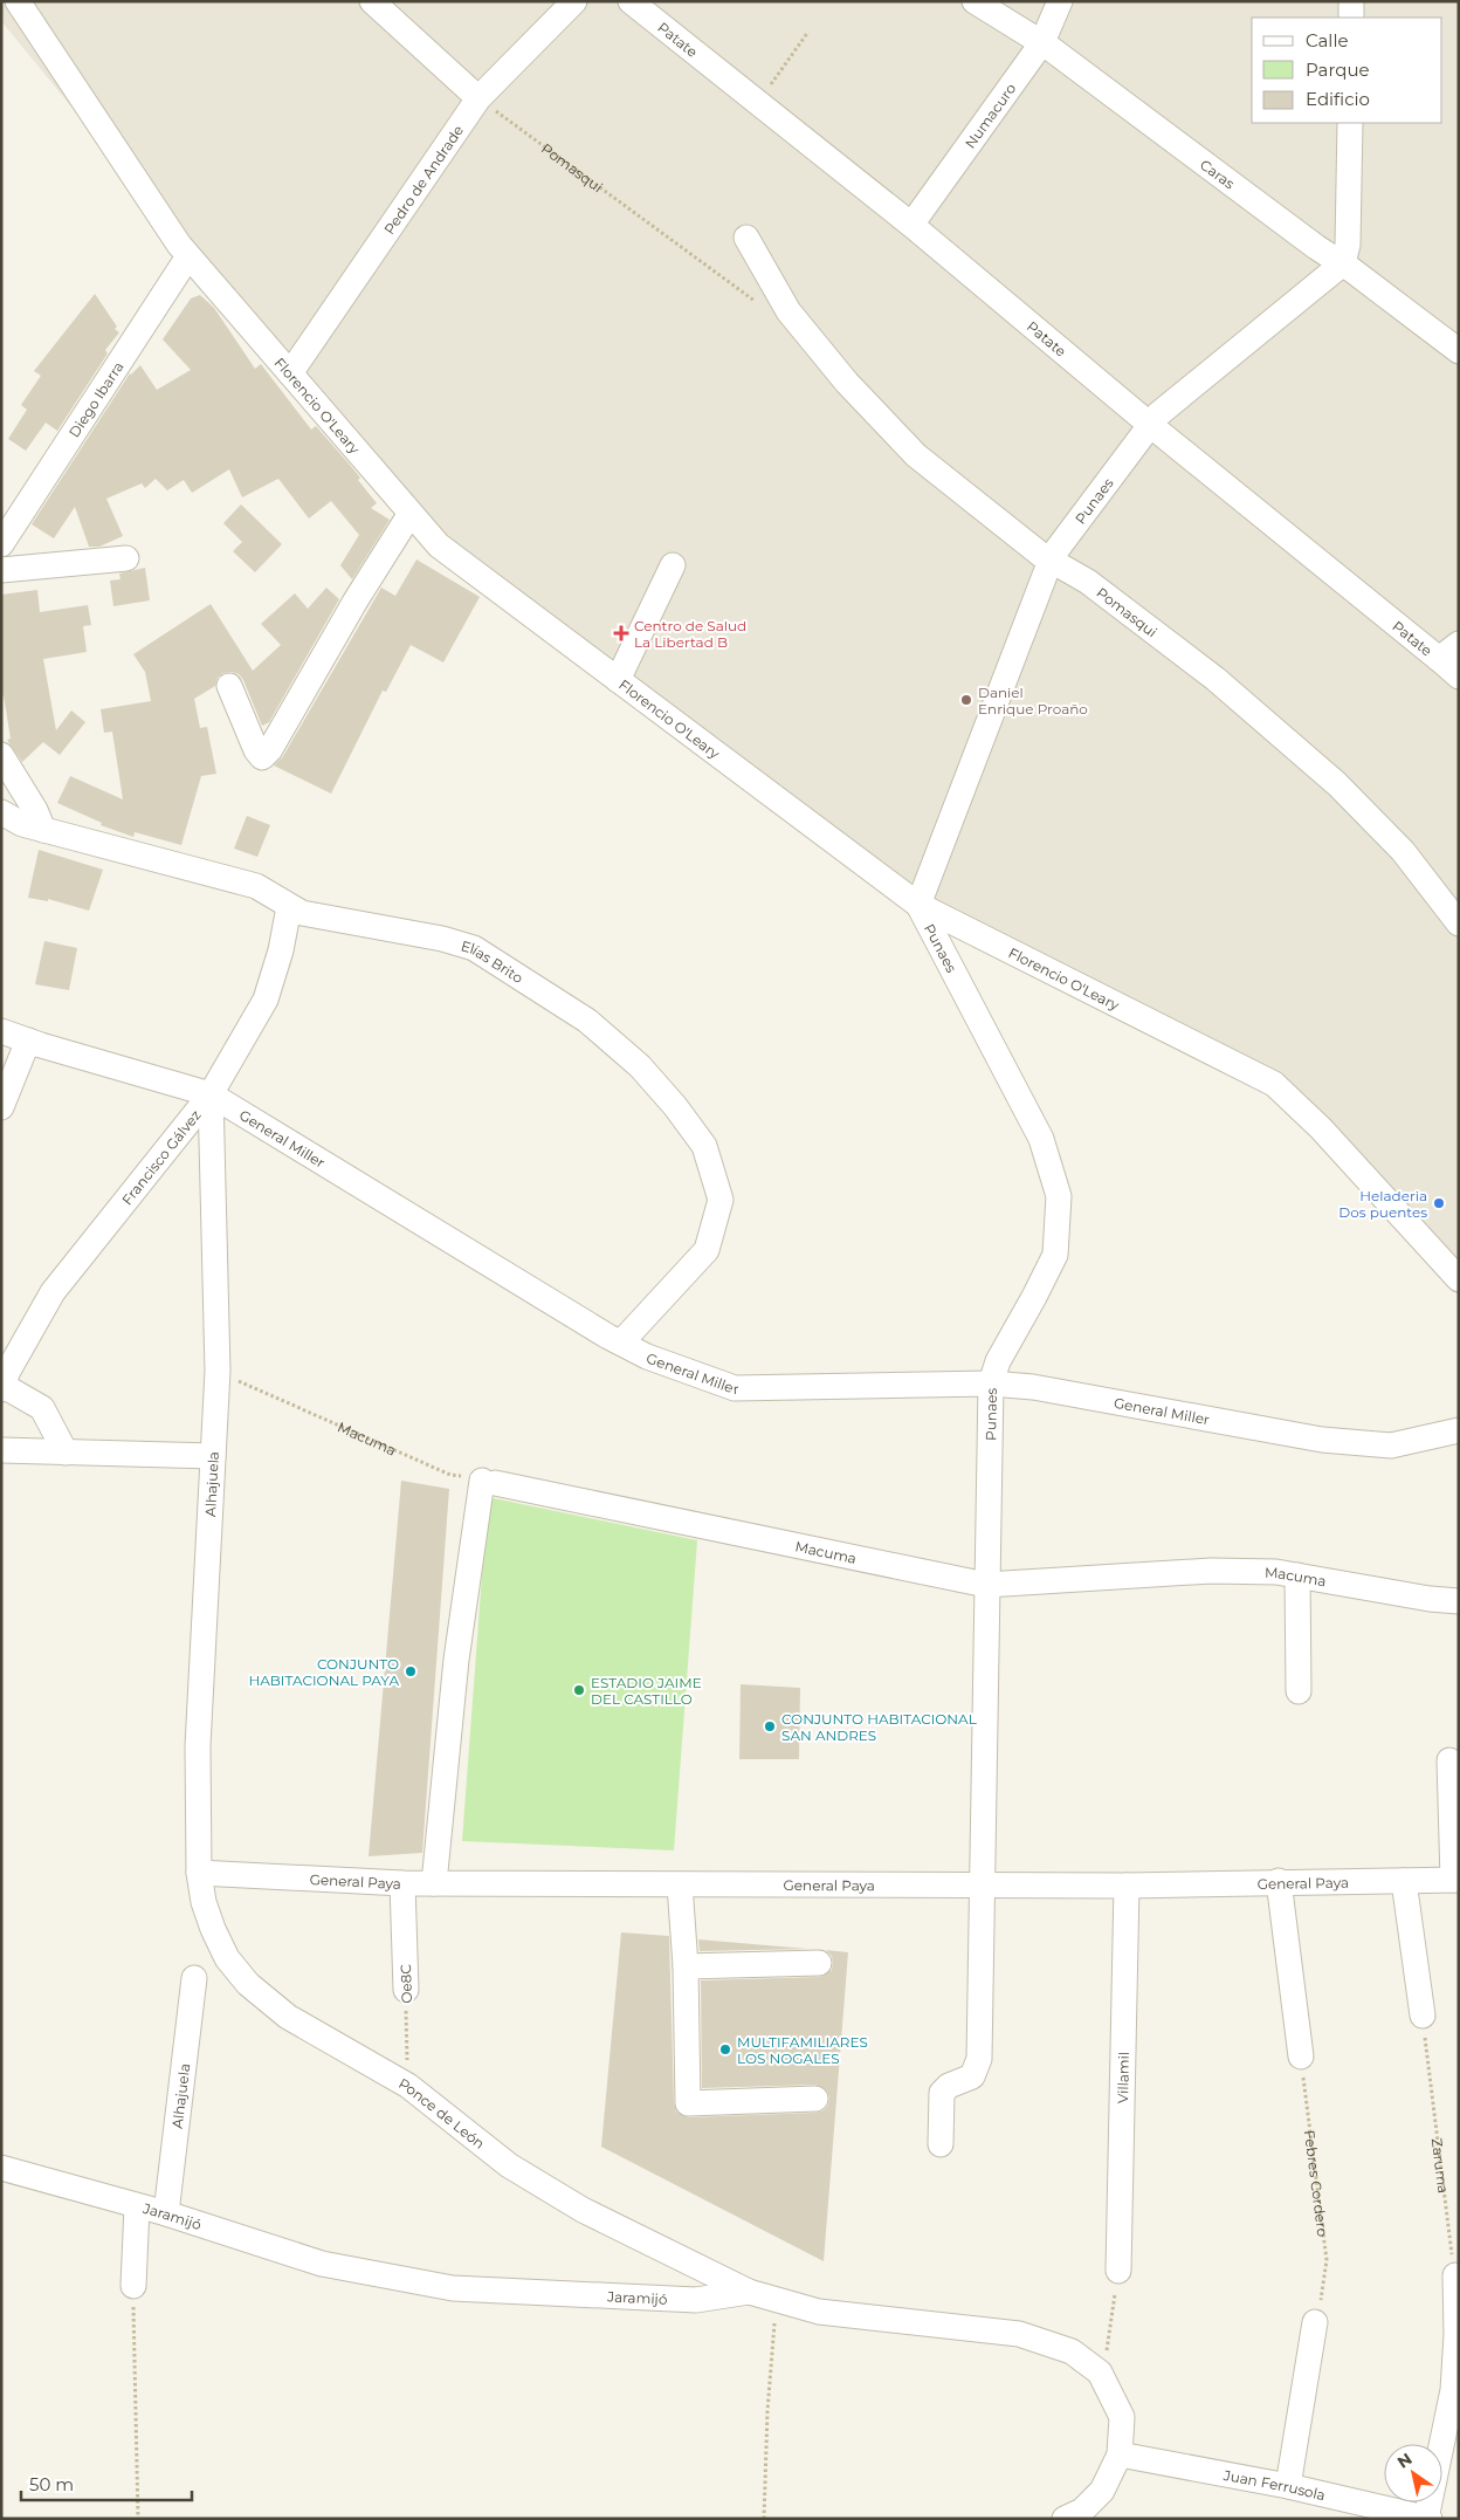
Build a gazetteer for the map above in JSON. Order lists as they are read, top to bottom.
{
  "streets": {
    "street": [
      "Patate",
      "Numacuro",
      "Pomasqui",
      "Caras",
      "Pedro de Andrade",
      "Diego Ibarra",
      "Florencio O'Leary",
      "Punaes",
      "Elías Brito",
      "General Miller",
      "Francisco Gálvez",
      "Macuma",
      "Alhajuela",
      "General Paya",
      "Oe8C",
      "Villamil",
      "Ponce de León",
      "Jaramijó",
      "Juan Ferrusola"
    ],
    "path": ["Zaruma", "Febres Cordero"]
  },
  "crossings": [
    ["Patate", "Numacuro"],
    ["Patate", "Punaes"],
    ["Numacuro", "Caras"],
    ["Pomasqui", "Pedro de Andrade"],
    ["Pomasqui", "Punaes"],
    ["Caras", "Punaes"],
    ["Pedro de Andrade", "Florencio O'Leary"],
    ["Diego Ibarra", "Florencio O'Leary"],
    ["Florencio O'Leary", "Punaes"],
    ["Punaes", "General Miller"],
    ["Punaes", "Macuma"],
    ["Punaes", "General Paya"],
    ["Elías Brito", "General Miller"],
    ["Elías Brito", "Francisco Gálvez"],
    ["General Miller", "Francisco Gálvez"],
    ["General Miller", "Alhajuela"],
    ["Francisco Gálvez", "Alhajuela"],
    ["Macuma", "Alhajuela"],
    ["Alhajuela", "General Paya"],
    ["Alhajuela", "Ponce de León"],
    ["Alhajuela", "Jaramijó"],
    ["General Paya", "Oe8C"],
    ["General Paya", "Villamil"],
    ["General Paya", "Ponce de León"],
    ["Oe8C", "Ponce de León"],
    ["Ponce de León", "Jaramijó"],
    ["Jaramijó", "Juan Ferrusola"]
  ],
  "places": {
    "health": ["Centro de Salud La Libertad B"],
    "other": [
      "Daniel Enrique Proaño",
      "Heladeria Dos puentes",
      "CONJUNTO HABITACIONAL PAYA",
      "ESTADIO JAIME DEL CASTILLO",
      "CONJUNTO HABITACIONAL SAN ANDRES",
      "MULTIFAMILIARES LOS NOGALES"
    ]
  },
  "legend": ["Calle", "Parque", "Edificio"],
  "scale_bar": "50 m",
  "north": "top left"
}
